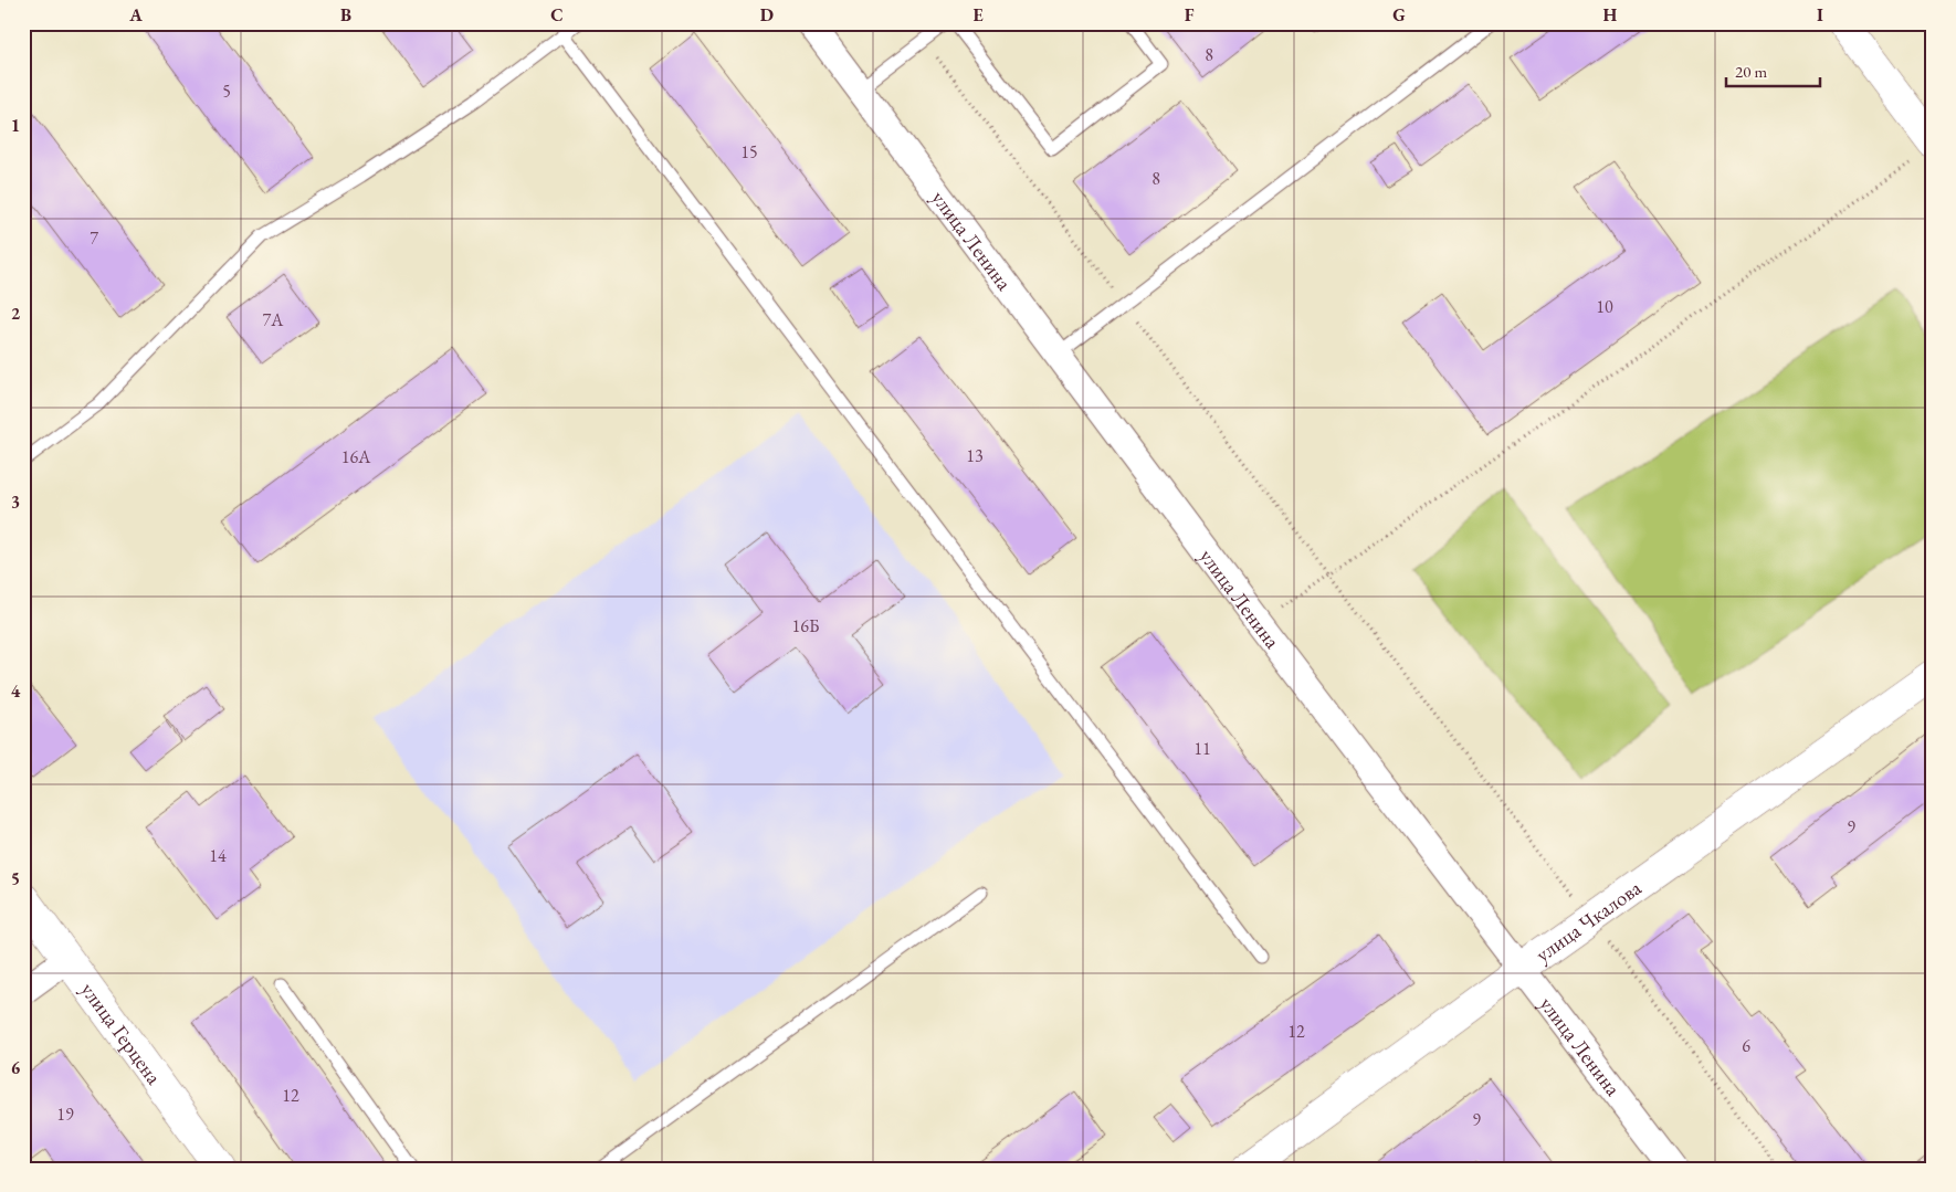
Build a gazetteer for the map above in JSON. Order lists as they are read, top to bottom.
{
  "streets": {
    "main road": ["улица Чкалова", "улица Герцена"],
    "street": ["улица Ленина"]
  },
  "crossings": [
    ["улица Ленина", "улица Чкалова"]
  ],
  "house_numbers": [
    "8",
    "5",
    "15",
    "8",
    "7",
    "10",
    "7А",
    "13",
    "16А",
    "16Б",
    "11",
    "9",
    "14",
    "12",
    "6",
    "12",
    "19",
    "9"
  ],
  "scale_bar": "20 m",
  "grid": {
    "columns": [
      "A",
      "B",
      "C",
      "D",
      "E",
      "F",
      "G",
      "H",
      "I"
    ],
    "rows": [
      "1",
      "2",
      "3",
      "4",
      "5",
      "6"
    ]
  }
}
